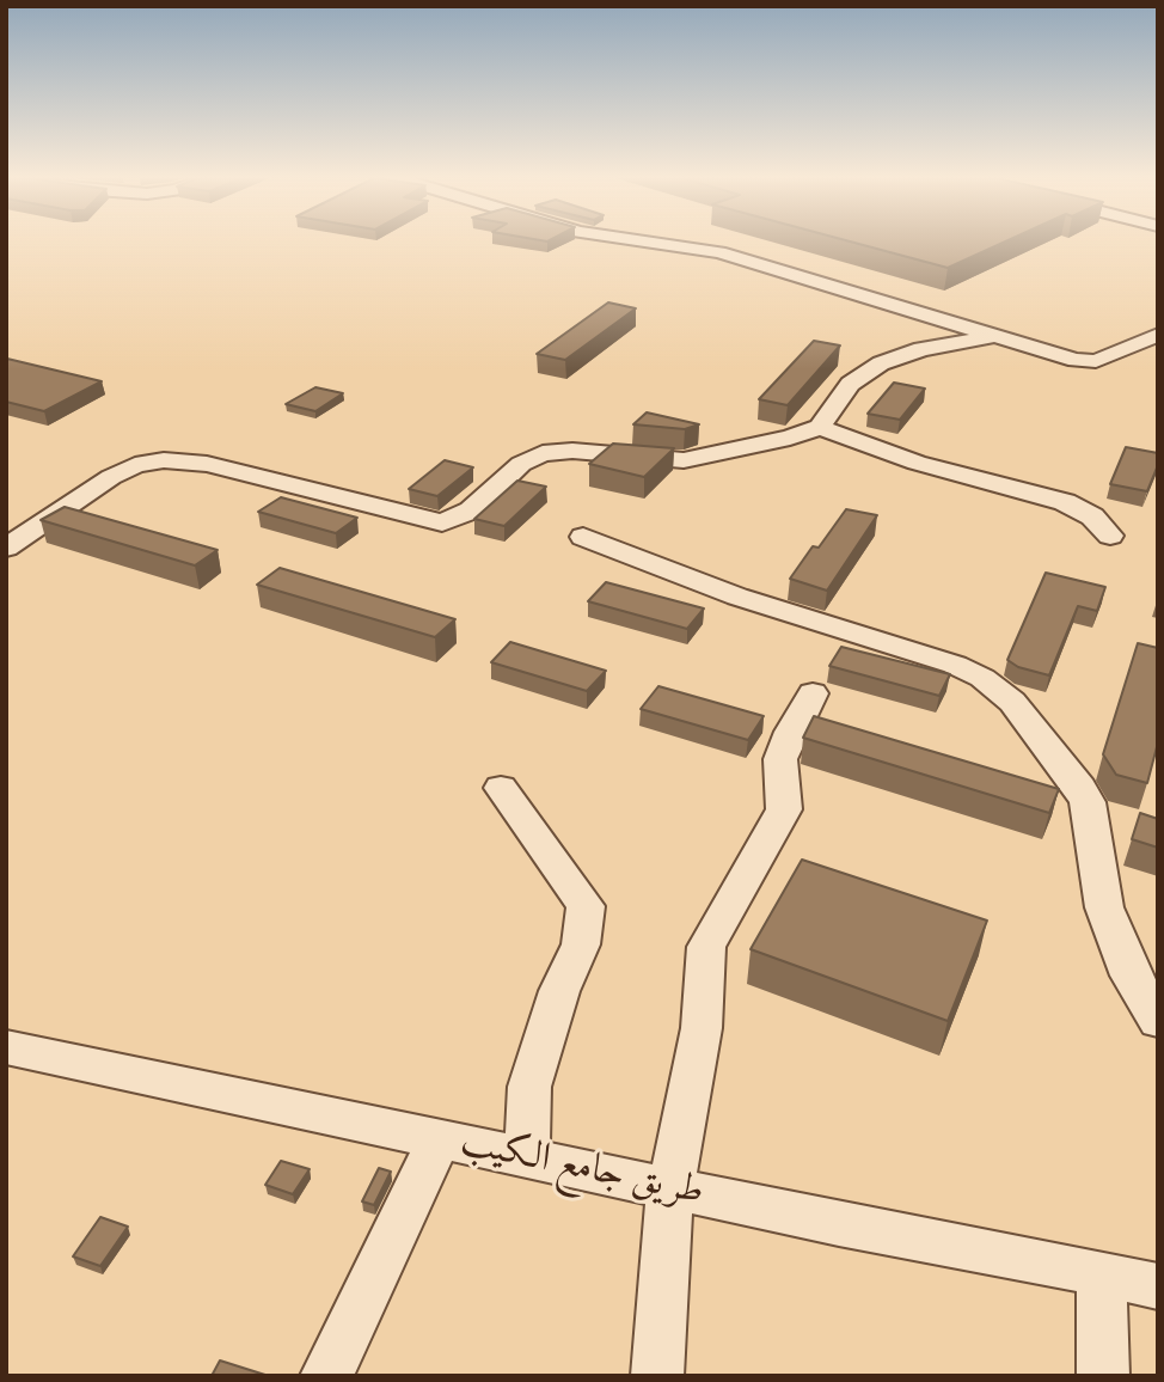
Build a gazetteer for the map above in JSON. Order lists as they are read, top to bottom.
{
  "streets": {
    "street": ["طريق جامع الكيب"]
  }
}
